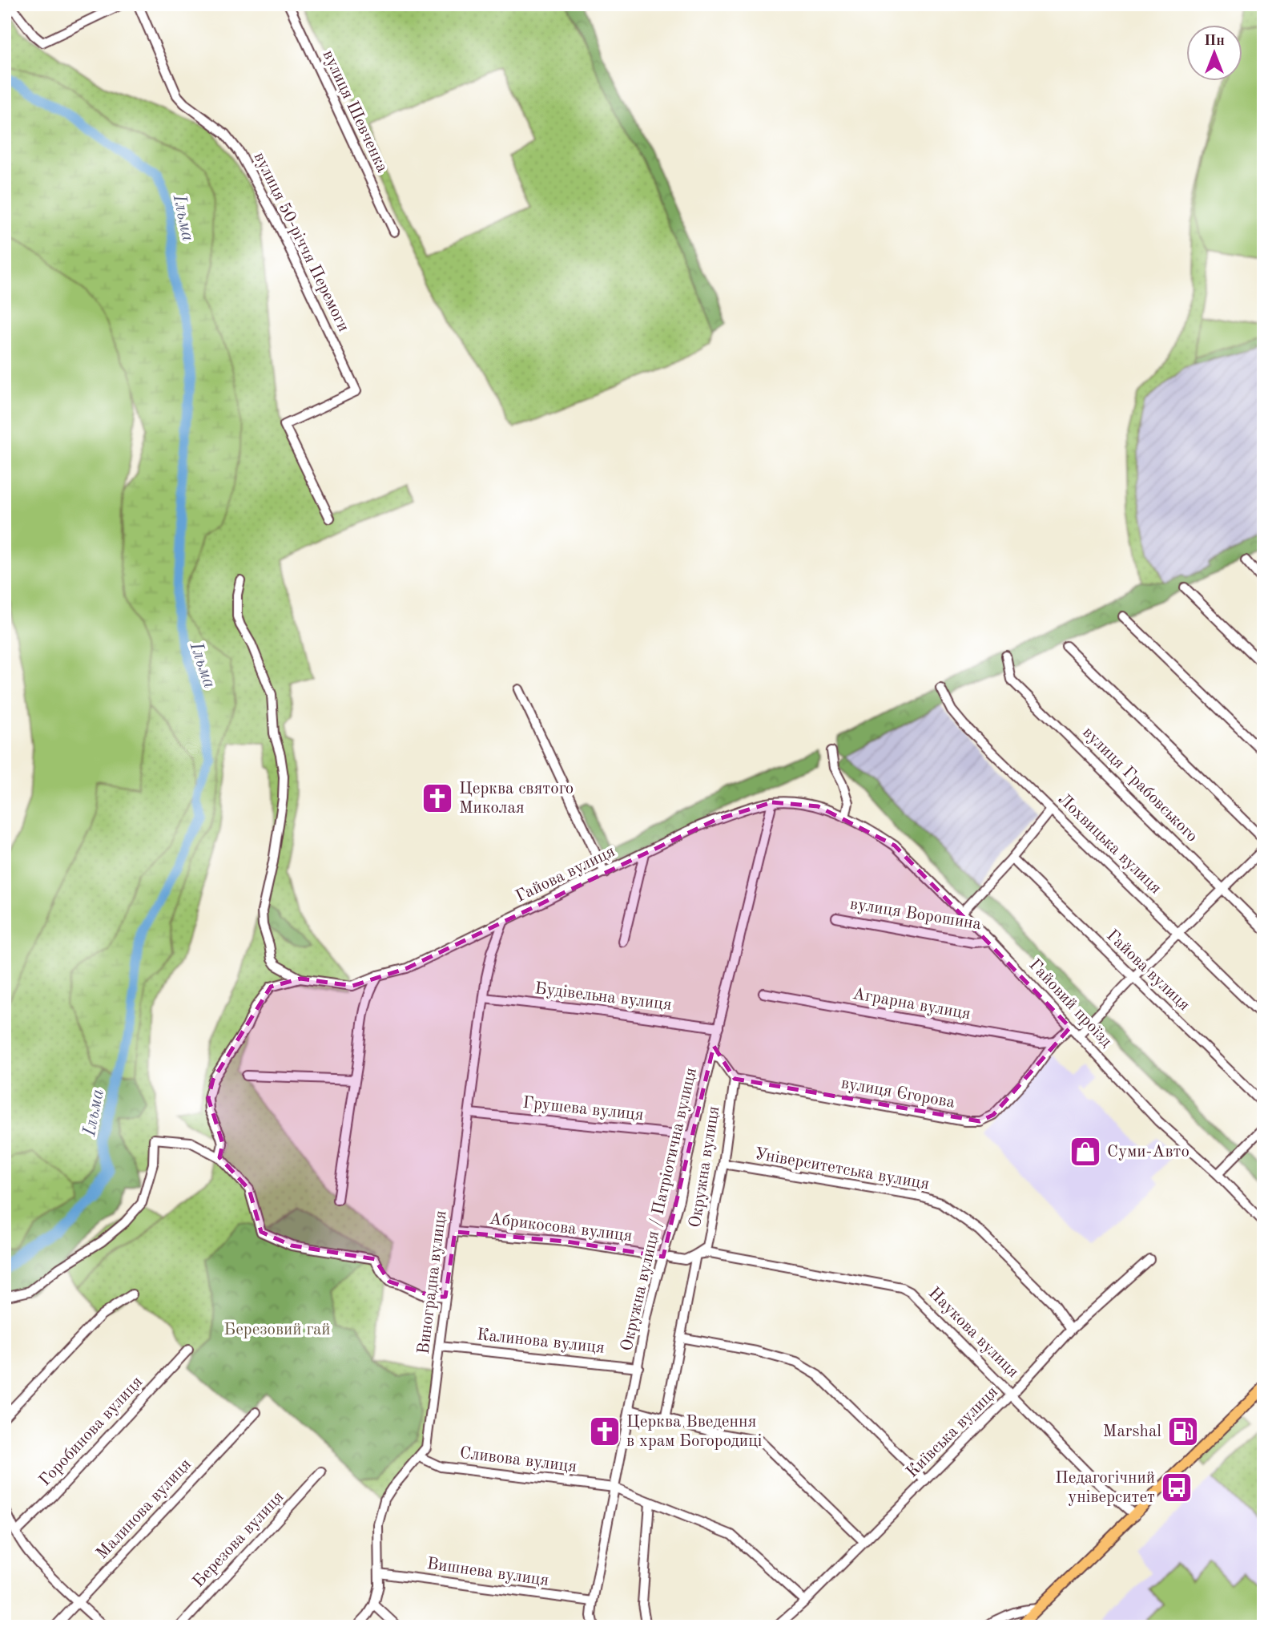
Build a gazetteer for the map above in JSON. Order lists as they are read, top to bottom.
{
  "streets": {
    "street": [
      "вулиця Шевченка",
      "вулиця 50-річчя Перемоги",
      "вулиця Грабовського",
      "Лохвицька вулиця",
      "Гайова вулиця",
      "вулиця Ворошина",
      "Будівельна вулиця",
      "Гайовий проїзд",
      "Аграрна вулиця",
      "вулиця Єгорова",
      "Грушева вулиця",
      "Окружна вулиця",
      "Університетська вулиця",
      "Окружна вулиця / Патріотична вулиця",
      "Абрикосова вулиця",
      "Виноградна вулиця",
      "Наукова вулиця",
      "Калинова вулиця",
      "Горобинова вулиця",
      "Київська вулиця",
      "Сливова вулиця",
      "Малинова вулиця",
      "Березова вулиця",
      "Вишнева вулиця"
    ]
  },
  "crossings": [
    ["Гайова вулиця", "Гайовий проїзд"],
    ["Гайова вулиця", "Окружна вулиця / Патріотична вулиця"],
    ["Гайова вулиця", "Виноградна вулиця"],
    ["вулиця Ворошина", "Гайовий проїзд"],
    ["Будівельна вулиця", "Окружна вулиця / Патріотична вулиця"],
    ["Будівельна вулиця", "Виноградна вулиця"],
    ["Гайовий проїзд", "вулиця Єгорова"],
    ["Аграрна вулиця", "вулиця Єгорова"],
    ["вулиця Єгорова", "Окружна вулиця"],
    ["Грушева вулиця", "Окружна вулиця / Патріотична вулиця"],
    ["Грушева вулиця", "Виноградна вулиця"],
    ["Окружна вулиця", "Університетська вулиця"],
    ["Окружна вулиця", "Абрикосова вулиця"],
    ["Окружна вулиця", "Наукова вулиця"],
    ["Університетська вулиця", "Київська вулиця"],
    ["Окружна вулиця / Патріотична вулиця", "Абрикосова вулиця"],
    ["Окружна вулиця / Патріотична вулиця", "Калинова вулиця"],
    ["Окружна вулиця / Патріотична вулиця", "Сливова вулиця"],
    ["Окружна вулиця / Патріотична вулиця", "Вишнева вулиця"],
    ["Абрикосова вулиця", "Виноградна вулиця"],
    ["Абрикосова вулиця", "Наукова вулиця"],
    ["Виноградна вулиця", "Калинова вулиця"],
    ["Виноградна вулиця", "Сливова вулиця"],
    ["Виноградна вулиця", "Вишнева вулиця"],
    ["Наукова вулиця", "Київська вулиця"],
    ["Київська вулиця", "Сливова вулиця"]
  ],
  "water": ["Ільма"],
  "parks": ["Березовий гай"],
  "places": {
    "church": ["Церква святого Миколая", "Церква Введення в храм Богородиці"],
    "shop": ["Суми-Авто"],
    "fuel station": ["Marshal"],
    "bus stop": ["Педагогічний університет"]
  },
  "north": "top"
}
